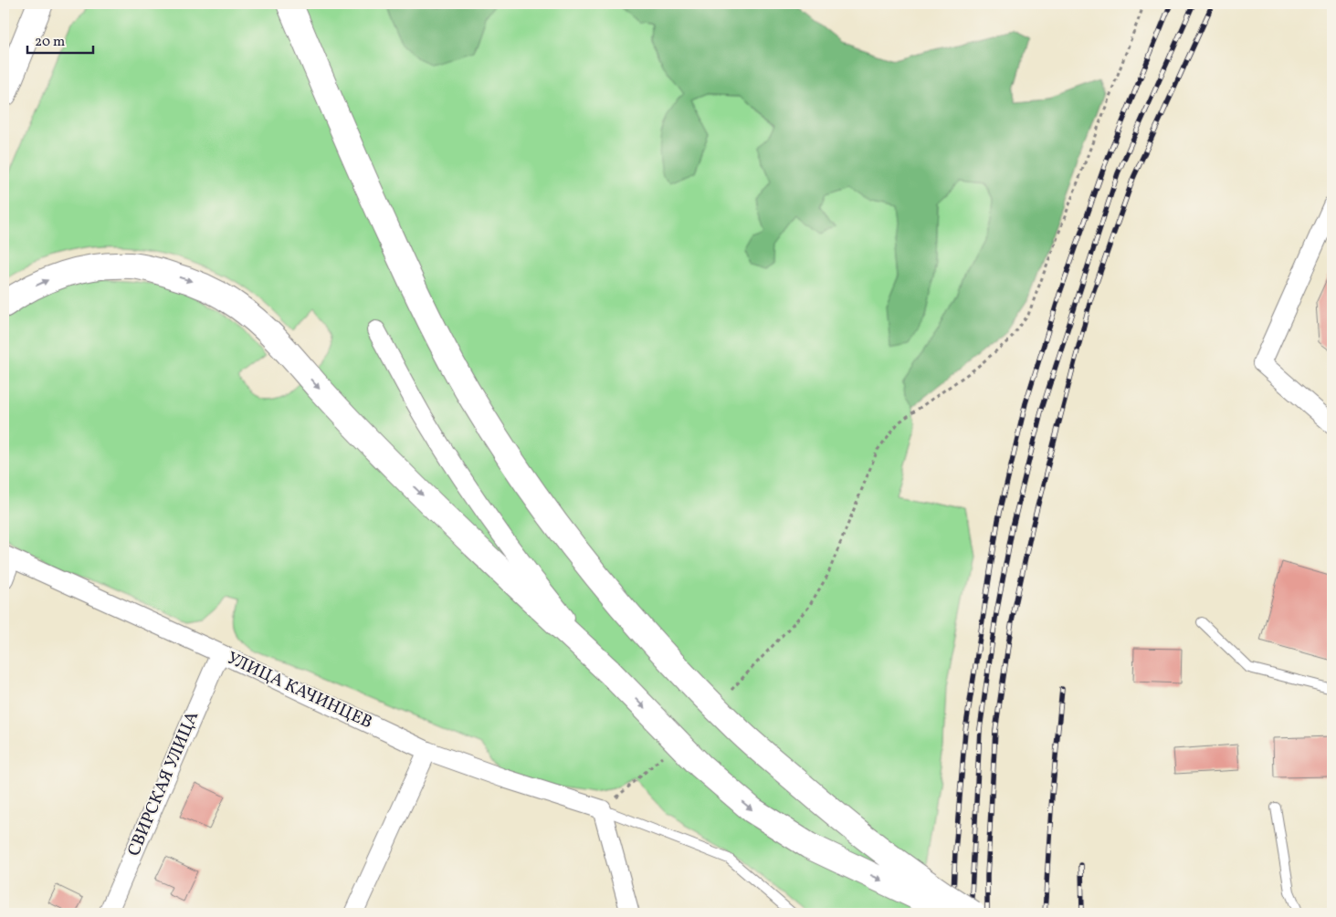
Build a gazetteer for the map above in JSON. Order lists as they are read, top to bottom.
{
  "streets": {
    "street": ["УЛИЦА КАЧИНЦЕВ", "СВИРСКАЯ УЛИЦА"]
  },
  "crossings": [
    ["УЛИЦА КАЧИНЦЕВ", "СВИРСКАЯ УЛИЦА"]
  ],
  "scale_bar": "20 m"
}
